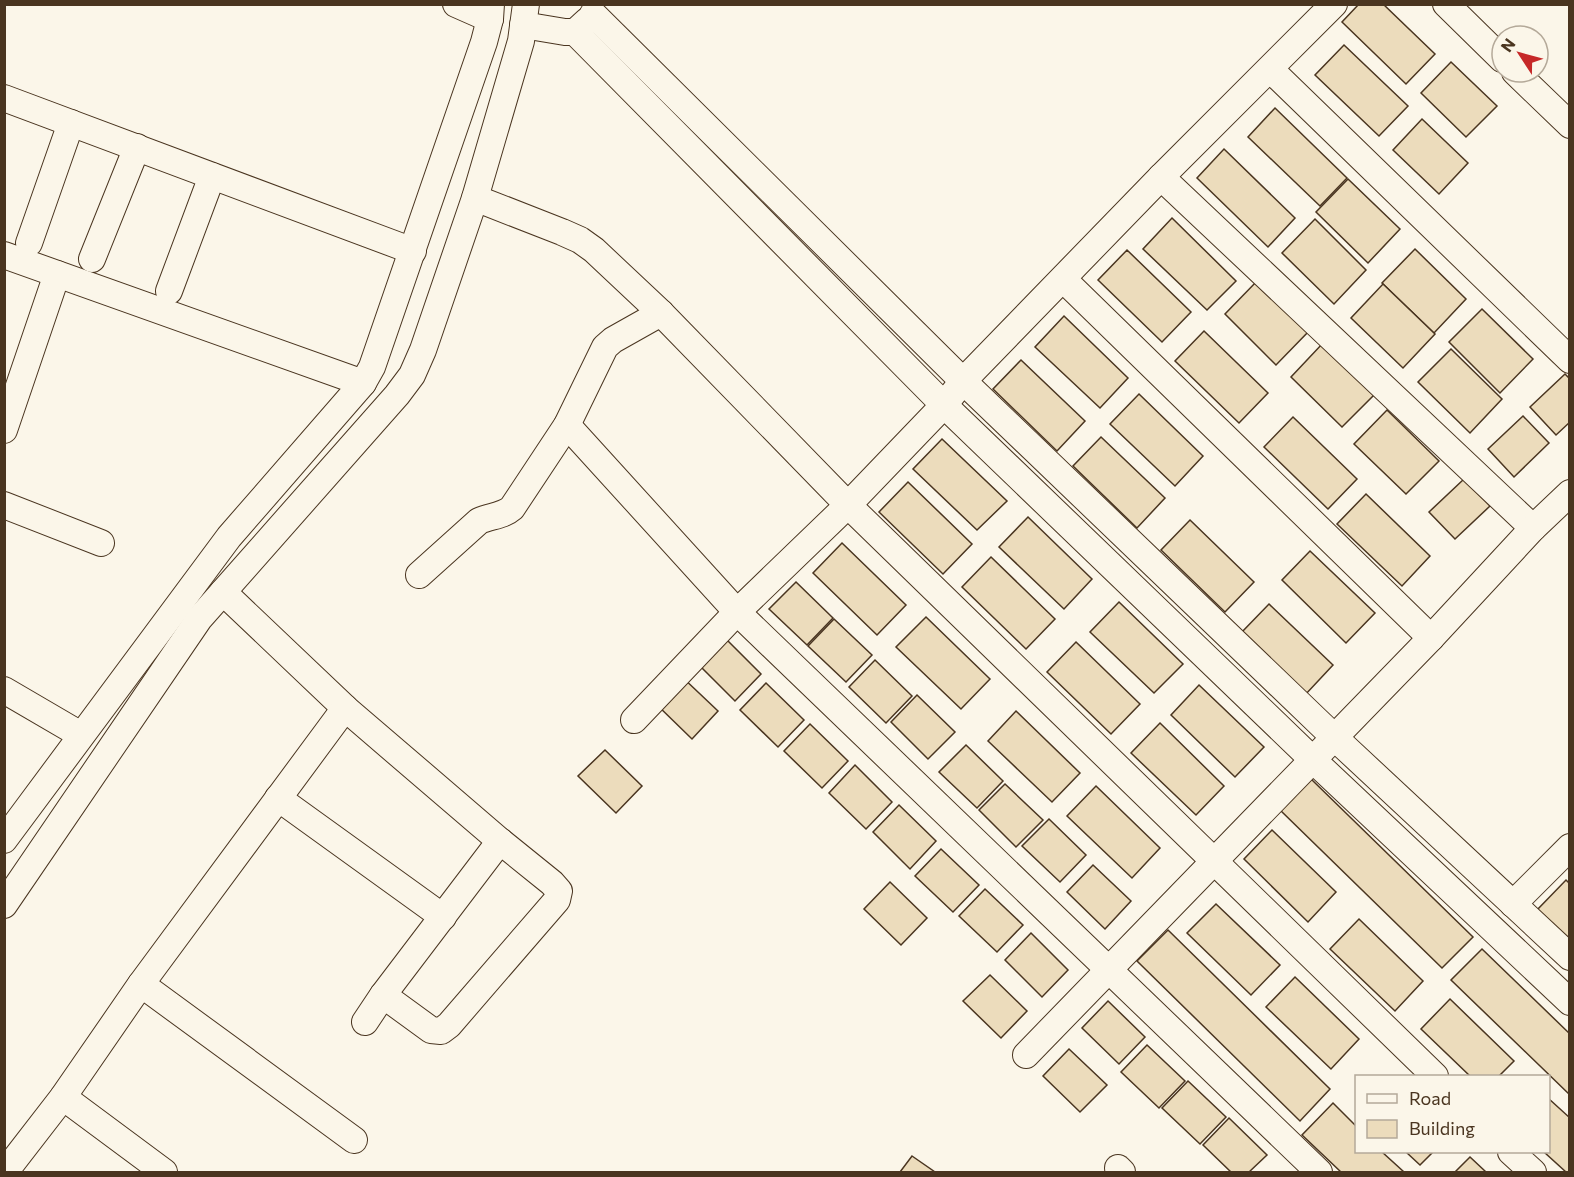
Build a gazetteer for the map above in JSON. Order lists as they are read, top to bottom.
{
  "legend": ["Road", "Building"],
  "north": "top left"
}
